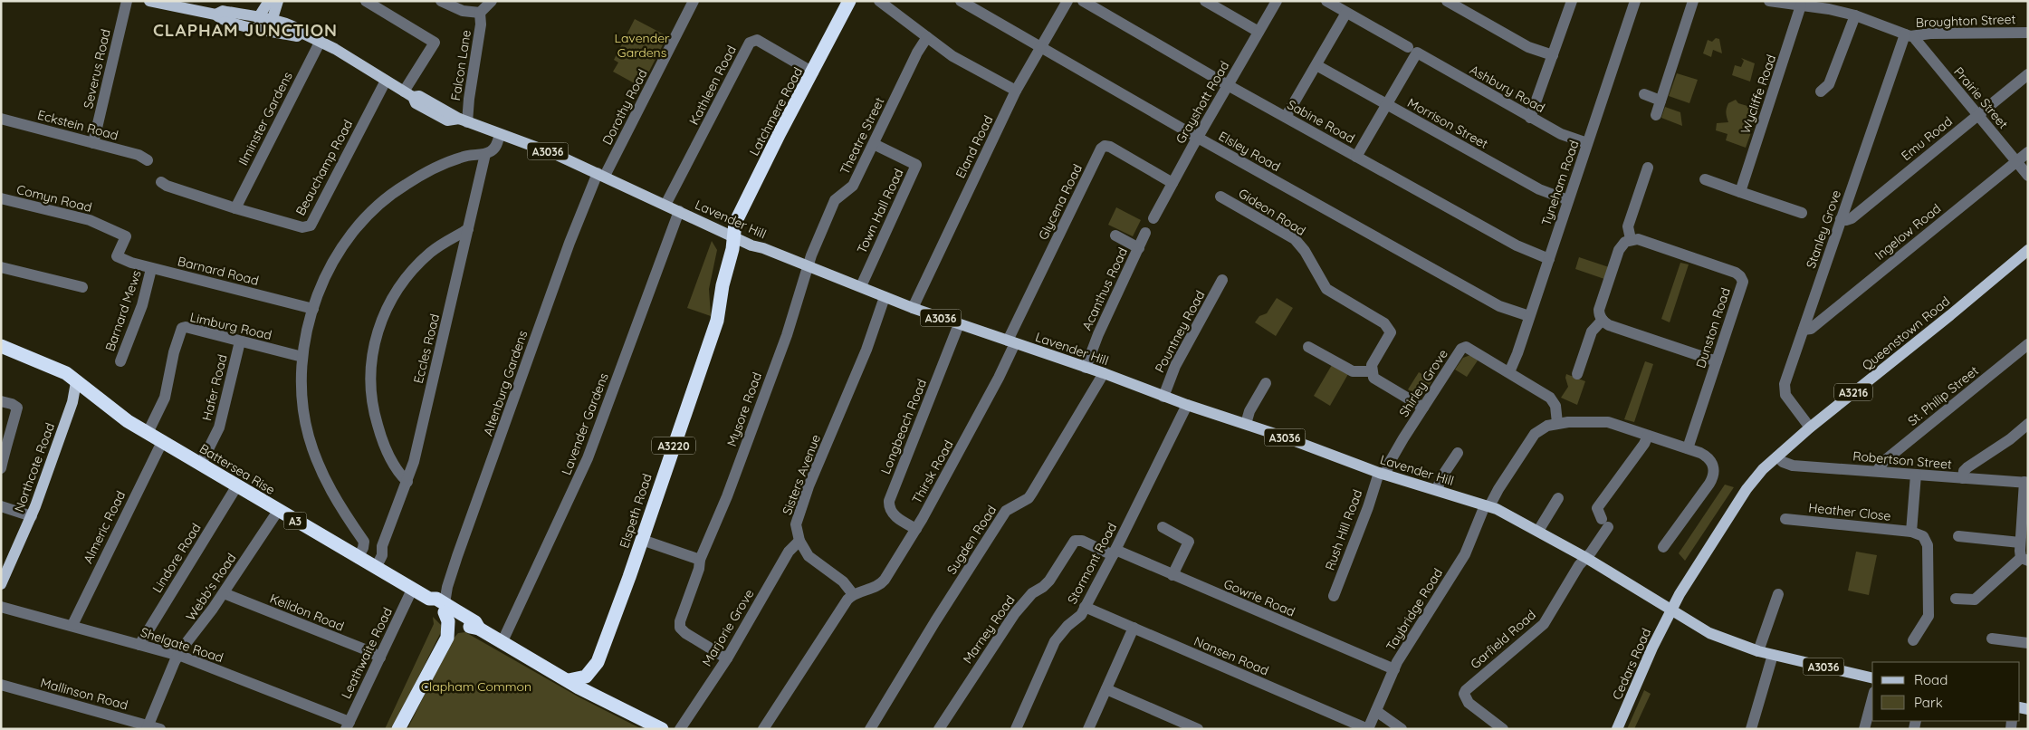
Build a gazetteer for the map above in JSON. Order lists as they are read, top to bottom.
{
  "streets": {
    "highway": [
      "Latchmere Road",
      "A3220",
      "Battersea Rise",
      "Elspeth Road",
      "A3"
    ],
    "main road": [
      "A3036",
      "Lavender Hill",
      "Queenstown Road",
      "A3216",
      "Northcote Road",
      "Cedars Road"
    ],
    "street": [
      "Broughton Street",
      "Falcon Lane",
      "Severus Road",
      "Kathleen Road",
      "Ashbury Road",
      "Wycliffe Road",
      "Prairie Street",
      "Grayshott Road",
      "Dorothy Road",
      "Ilminster Gardens",
      "Sabine Road",
      "Morrison Street",
      "Eckstein Road",
      "Theatre Street",
      "Emu Road",
      "Eland Road",
      "Elsley Road",
      "Beauchamp Road",
      "Tyneham Road",
      "Comyn Road",
      "Glycena Road",
      "Town Hall Road",
      "Gideon Road",
      "Stanley Grove",
      "Ingelow Road",
      "Barnard Road",
      "Acanthus Road",
      "Barnard Mews",
      "Limburg Road",
      "Dunston Road",
      "Pountney Road",
      "Eccles Road",
      "Altenburg Gardens",
      "Shirley Grove",
      "Hafer Road",
      "St. Philip Street",
      "Mysore Road",
      "Lavender Gardens",
      "Longbeach Road",
      "Robertson Street",
      "Thirsk Road",
      "Sisters Avenue",
      "Heather Close",
      "Almeric Road",
      "Rush Hill Road",
      "Sugden Road",
      "Lindore Road",
      "Stormont Road",
      "Webb's Road",
      "Gowrie Road",
      "Taybridge Road",
      "Keildon Road",
      "Marjorie Grove",
      "Marney Road",
      "Garfield Road",
      "Shelgate Road",
      "Leathwaite Road",
      "Nansen Road",
      "Mallinson Road"
    ]
  },
  "crossings": [
    ["Broughton Street", "Wycliffe Road"],
    ["Broughton Street", "Prairie Street"],
    ["Broughton Street", "Stanley Grove"],
    ["Falcon Lane", "Lavender Hill"],
    ["Severus Road", "Eckstein Road"],
    ["Kathleen Road", "Latchmere Road"],
    ["Kathleen Road", "Lavender Hill"],
    ["Ashbury Road", "Tyneham Road"],
    ["Prairie Street", "Emu Road"],
    ["Prairie Street", "Stanley Grove"],
    ["Prairie Street", "Ingelow Road"],
    ["Grayshott Road", "Sabine Road"],
    ["Grayshott Road", "Elsley Road"],
    ["Grayshott Road", "Glycena Road"],
    ["Dorothy Road", "Lavender Hill"],
    ["Dorothy Road", "Altenburg Gardens"],
    ["Latchmere Road", "Lavender Hill"],
    ["Latchmere Road", "Elspeth Road"],
    ["Ilminster Gardens", "Beauchamp Road"],
    ["Ilminster Gardens", "Lavender Hill"],
    ["Sabine Road", "Tyneham Road"],
    ["Morrison Street", "Tyneham Road"],
    ["Theatre Street", "Town Hall Road"],
    ["Theatre Street", "Lavender Hill"],
    ["Theatre Street", "Mysore Road"],
    ["Emu Road", "Stanley Grove"],
    ["Eland Road", "Elsley Road"],
    ["Eland Road", "Lavender Hill"],
    ["A3036", "Lavender Hill"],
    ["A3036", "Queenstown Road"],
    ["A3036", "Cedars Road"],
    ["Elsley Road", "Tyneham Road"],
    ["Beauchamp Road", "Lavender Hill"],
    ["Tyneham Road", "Shirley Grove"],
    ["Comyn Road", "Barnard Road"],
    ["Glycena Road", "Lavender Hill"],
    ["Glycena Road", "Thirsk Road"],
    ["Town Hall Road", "Lavender Hill"],
    ["Lavender Hill", "Acanthus Road"],
    ["Lavender Hill", "Pountney Road"],
    ["Lavender Hill", "Queenstown Road"],
    ["Lavender Hill", "Altenburg Gardens"],
    ["Lavender Hill", "Shirley Grove"],
    ["Lavender Hill", "Mysore Road"],
    ["Lavender Hill", "Lavender Gardens"],
    ["Lavender Hill", "Longbeach Road"],
    ["Lavender Hill", "Thirsk Road"],
    ["Lavender Hill", "Sisters Avenue"],
    ["Lavender Hill", "Elspeth Road"],
    ["Lavender Hill", "Rush Hill Road"],
    ["Lavender Hill", "Sugden Road"],
    ["Lavender Hill", "Stormont Road"],
    ["Lavender Hill", "Taybridge Road"],
    ["Lavender Hill", "Garfield Road"],
    ["Lavender Hill", "Cedars Road"],
    ["Stanley Grove", "Ingelow Road"],
    ["Stanley Grove", "Queenstown Road"],
    ["Barnard Road", "Barnard Mews"],
    ["Limburg Road", "Hafer Road"],
    ["Limburg Road", "Battersea Rise"],
    ["Queenstown Road", "Robertson Street"],
    ["Queenstown Road", "Cedars Road"],
    ["Eccles Road", "Battersea Rise"],
    ["Altenburg Gardens", "Battersea Rise"],
    ["Shirley Grove", "Rush Hill Road"],
    ["Shirley Grove", "Taybridge Road"],
    ["Hafer Road", "Battersea Rise"],
    ["St. Philip Street", "Robertson Street"],
    ["Mysore Road", "Marjorie Grove"],
    ["Lavender Gardens", "A3"],
    ["Longbeach Road", "Thirsk Road"],
    ["Northcote Road", "Battersea Rise"],
    ["Battersea Rise", "A3"],
    ["Battersea Rise", "Almeric Road"],
    ["Battersea Rise", "Lindore Road"],
    ["Battersea Rise", "Webb's Road"],
    ["Battersea Rise", "Leathwaite Road"],
    ["Sisters Avenue", "Marjorie Grove"],
    ["Elspeth Road", "A3"],
    ["Almeric Road", "Shelgate Road"],
    ["Lindore Road", "Shelgate Road"],
    ["Stormont Road", "Gowrie Road"],
    ["Stormont Road", "Marney Road"],
    ["Stormont Road", "Nansen Road"],
    ["Webb's Road", "Keildon Road"],
    ["Webb's Road", "Shelgate Road"],
    ["Webb's Road", "Mallinson Road"],
    ["Gowrie Road", "Taybridge Road"],
    ["Gowrie Road", "Marney Road"],
    ["Taybridge Road", "Nansen Road"],
    ["Keildon Road", "Leathwaite Road"],
    ["Shelgate Road", "Leathwaite Road"]
  ],
  "districts": ["CLAPHAM JUNCTION"],
  "parks": ["Lavender Gardens", "Clapham Common"],
  "legend": ["Road", "Park"]
}
